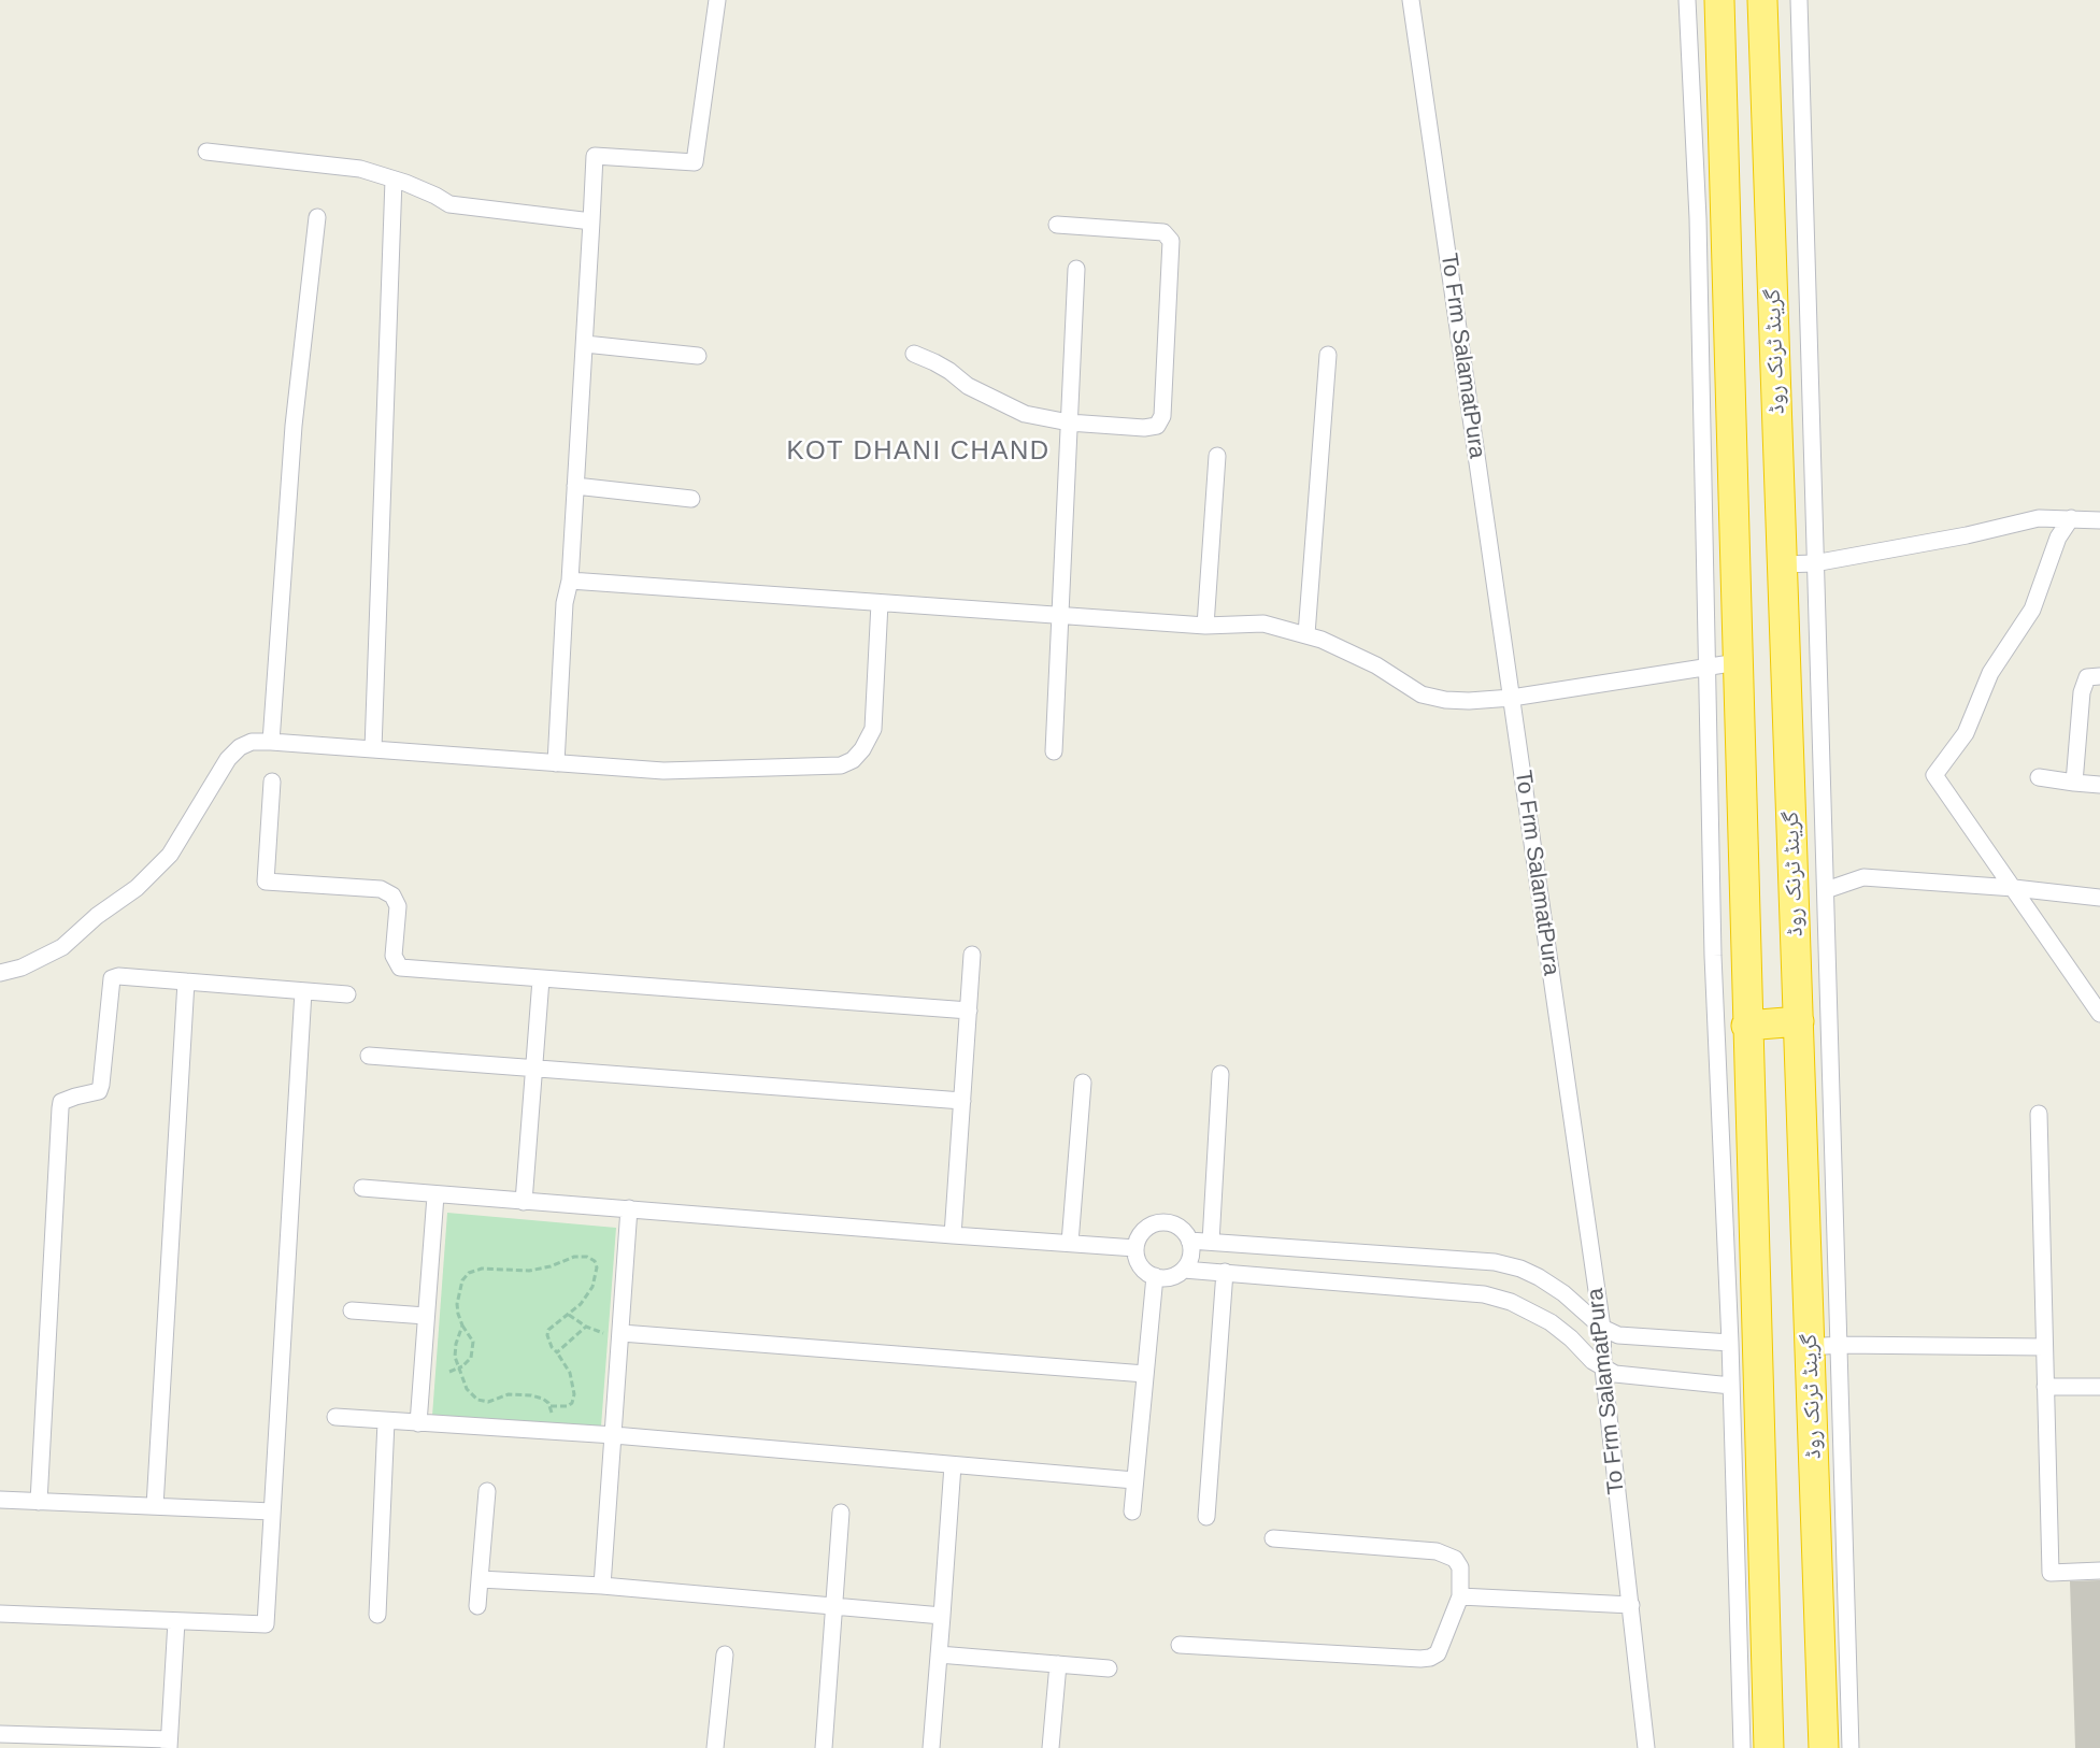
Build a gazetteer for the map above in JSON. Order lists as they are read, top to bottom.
{
  "streets": {
    "highway": ["گرینڈ ٹرنک روڈ"],
    "street": ["To Frm SalamatPura"]
  },
  "districts": ["KOT DHANI CHAND"]
}
